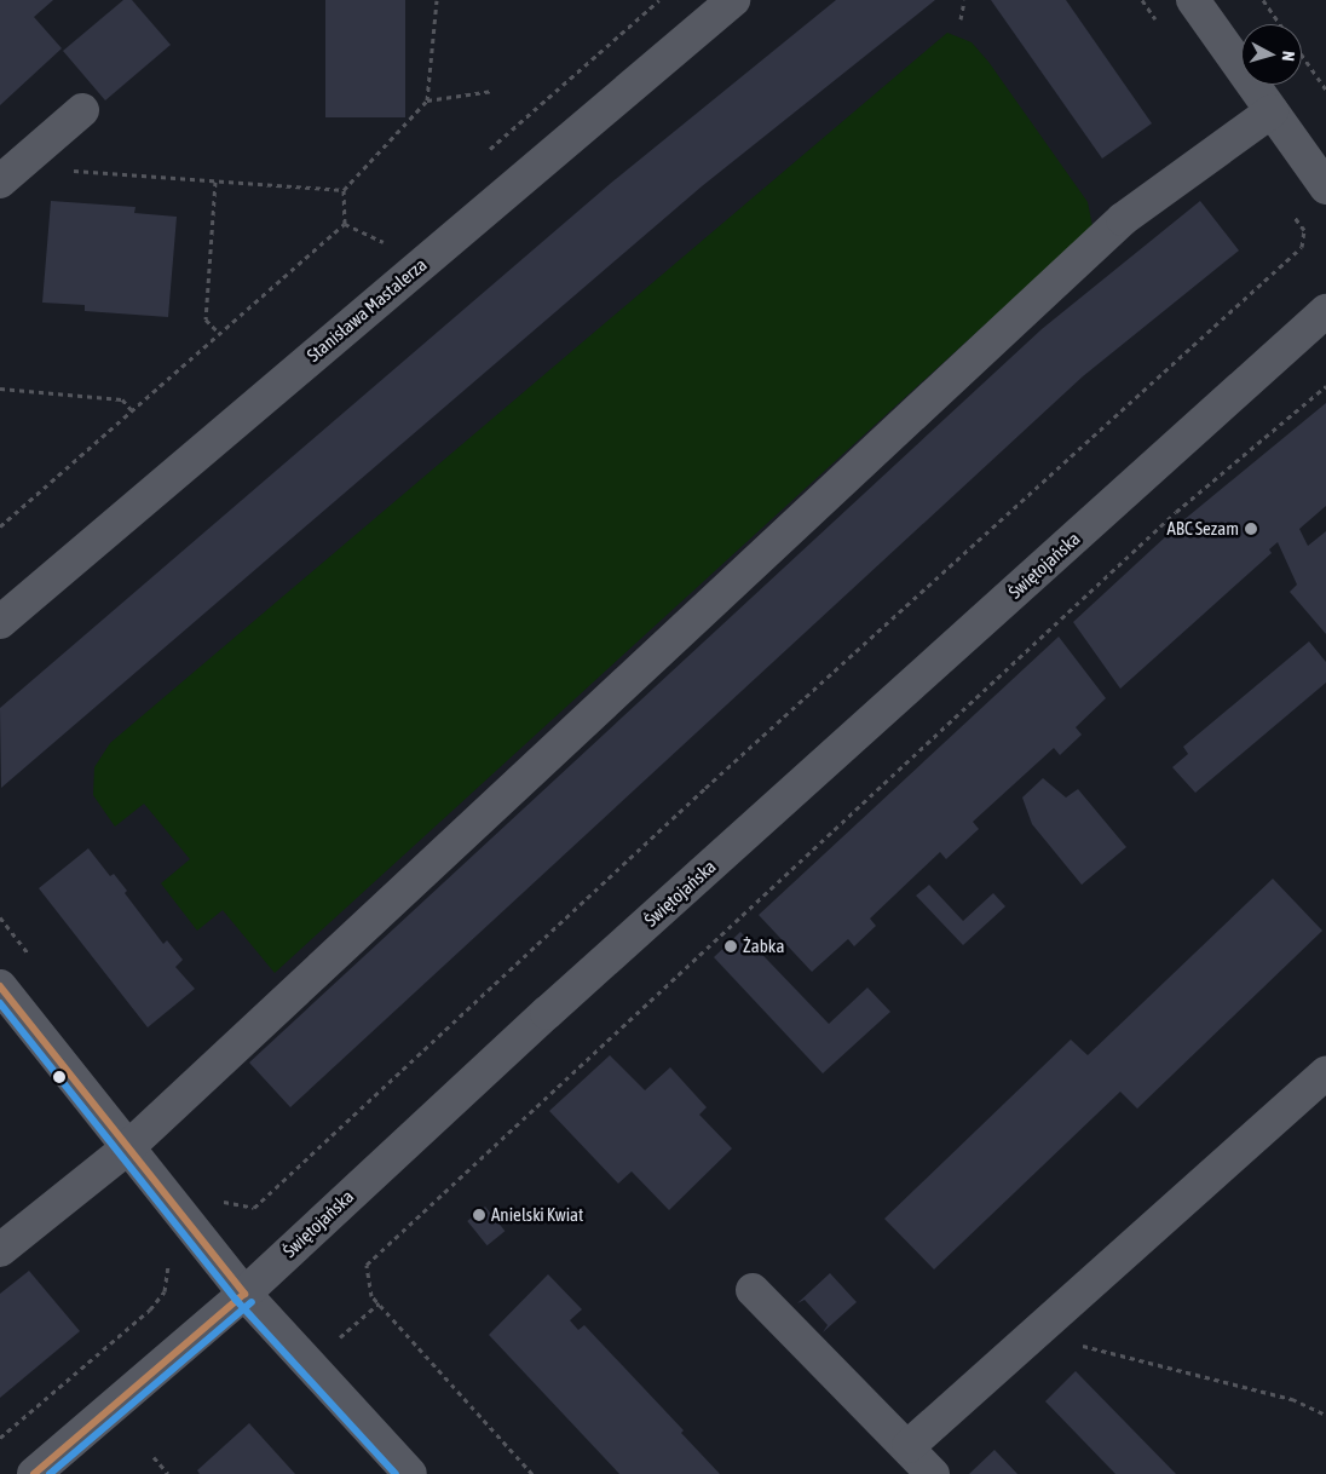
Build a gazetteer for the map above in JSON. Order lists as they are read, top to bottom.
{
  "streets": {
    "street": ["Stanisława Mastalerza", "Świętojańska"]
  },
  "places": ["ABC Sezam", "Żabka", "Anielski Kwiat"],
  "north": "right"
}
